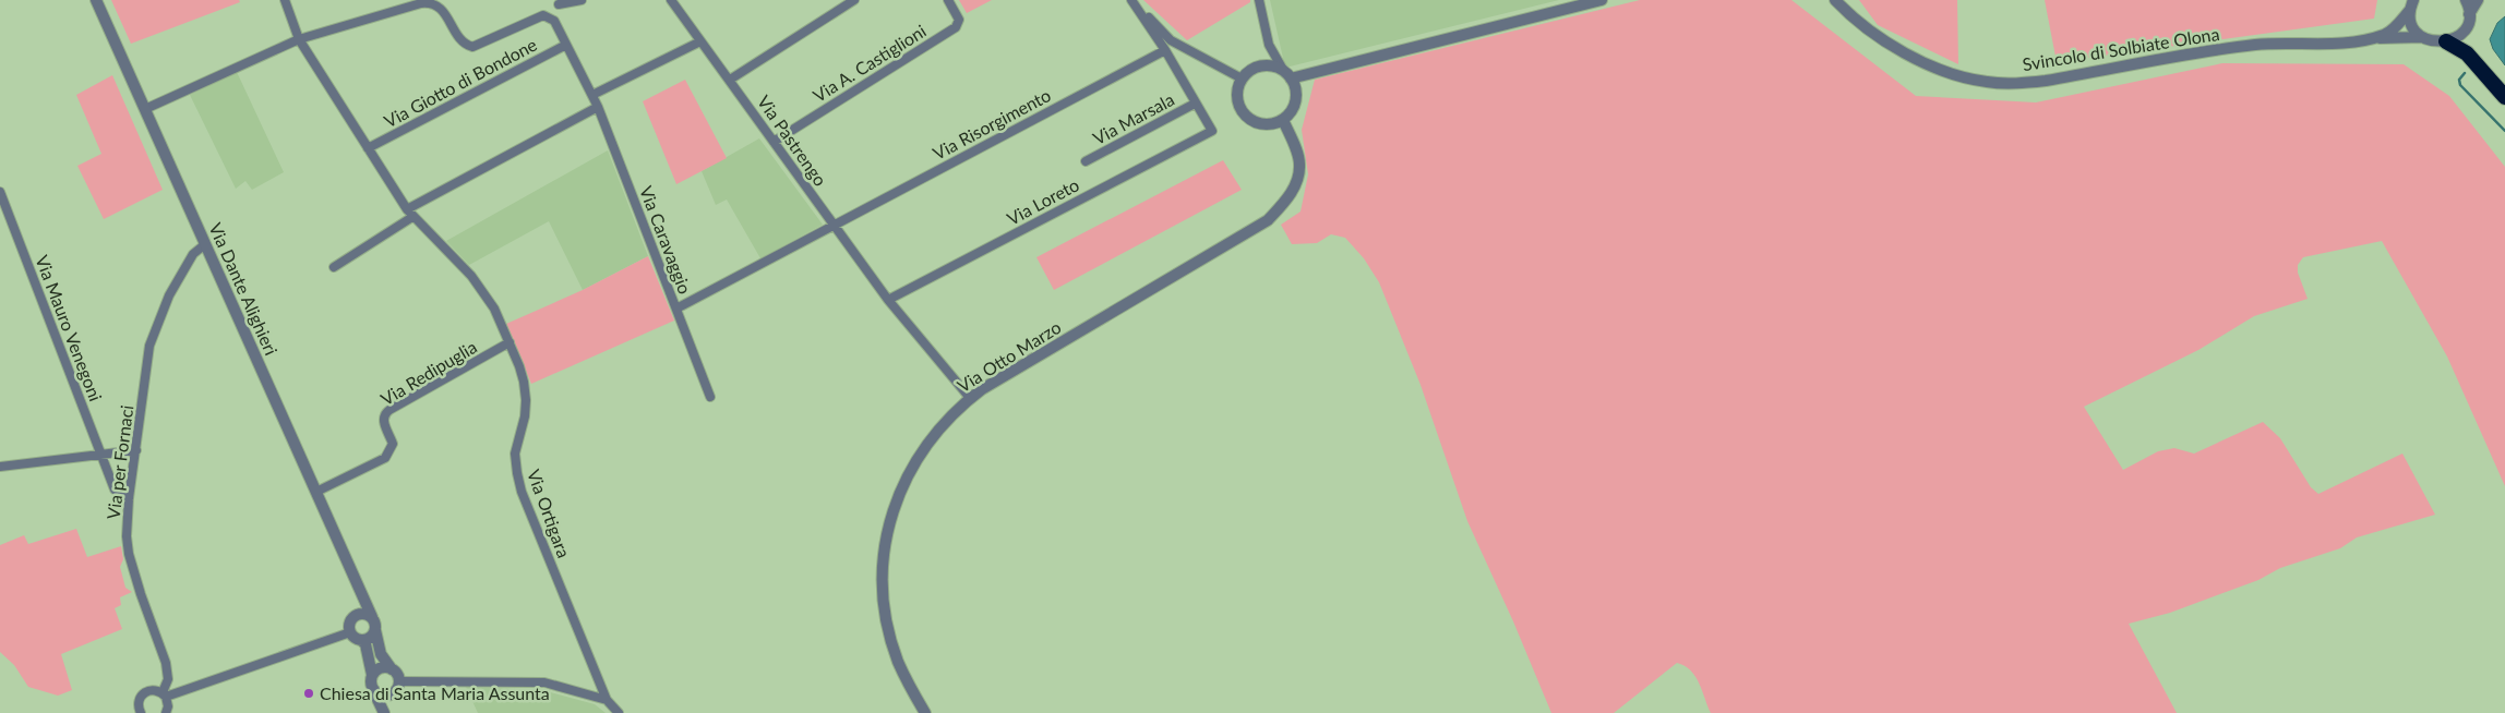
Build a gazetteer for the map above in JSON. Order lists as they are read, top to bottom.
{
  "streets": {
    "street": [
      "Svincolo di Solbiate Olona",
      "Via A. Castiglioni",
      "Via Giotto di Bondone",
      "Via Marsala",
      "Via Risorgimento",
      "Via Pastrengo",
      "Via Loreto",
      "Via Caravaggio",
      "Via Dante Alighieri",
      "Via Mauro Venegoni",
      "Via Otto Marzo",
      "Via Redipuglia",
      "Via per Fornaci",
      "Via Ortigara"
    ]
  },
  "crossings": [
    ["Via A. Castiglioni", "Via Pastrengo"],
    ["Via Giotto di Bondone", "Via Caravaggio"],
    ["Via Giotto di Bondone", "Via Ortigara"],
    ["Via Marsala", "Via Risorgimento"],
    ["Via Marsala", "Via Loreto"],
    ["Via Marsala", "Via Otto Marzo"],
    ["Via Risorgimento", "Via Pastrengo"],
    ["Via Risorgimento", "Via Caravaggio"],
    ["Via Pastrengo", "Via Loreto"],
    ["Via Pastrengo", "Via Otto Marzo"],
    ["Via Caravaggio", "Via Ortigara"],
    ["Via Dante Alighieri", "Via Redipuglia"],
    ["Via Dante Alighieri", "Via per Fornaci"],
    ["Via Mauro Venegoni", "Via per Fornaci"],
    ["Via Redipuglia", "Via Ortigara"]
  ],
  "places": ["Chiesa di Santa Maria Assunta"]
}
